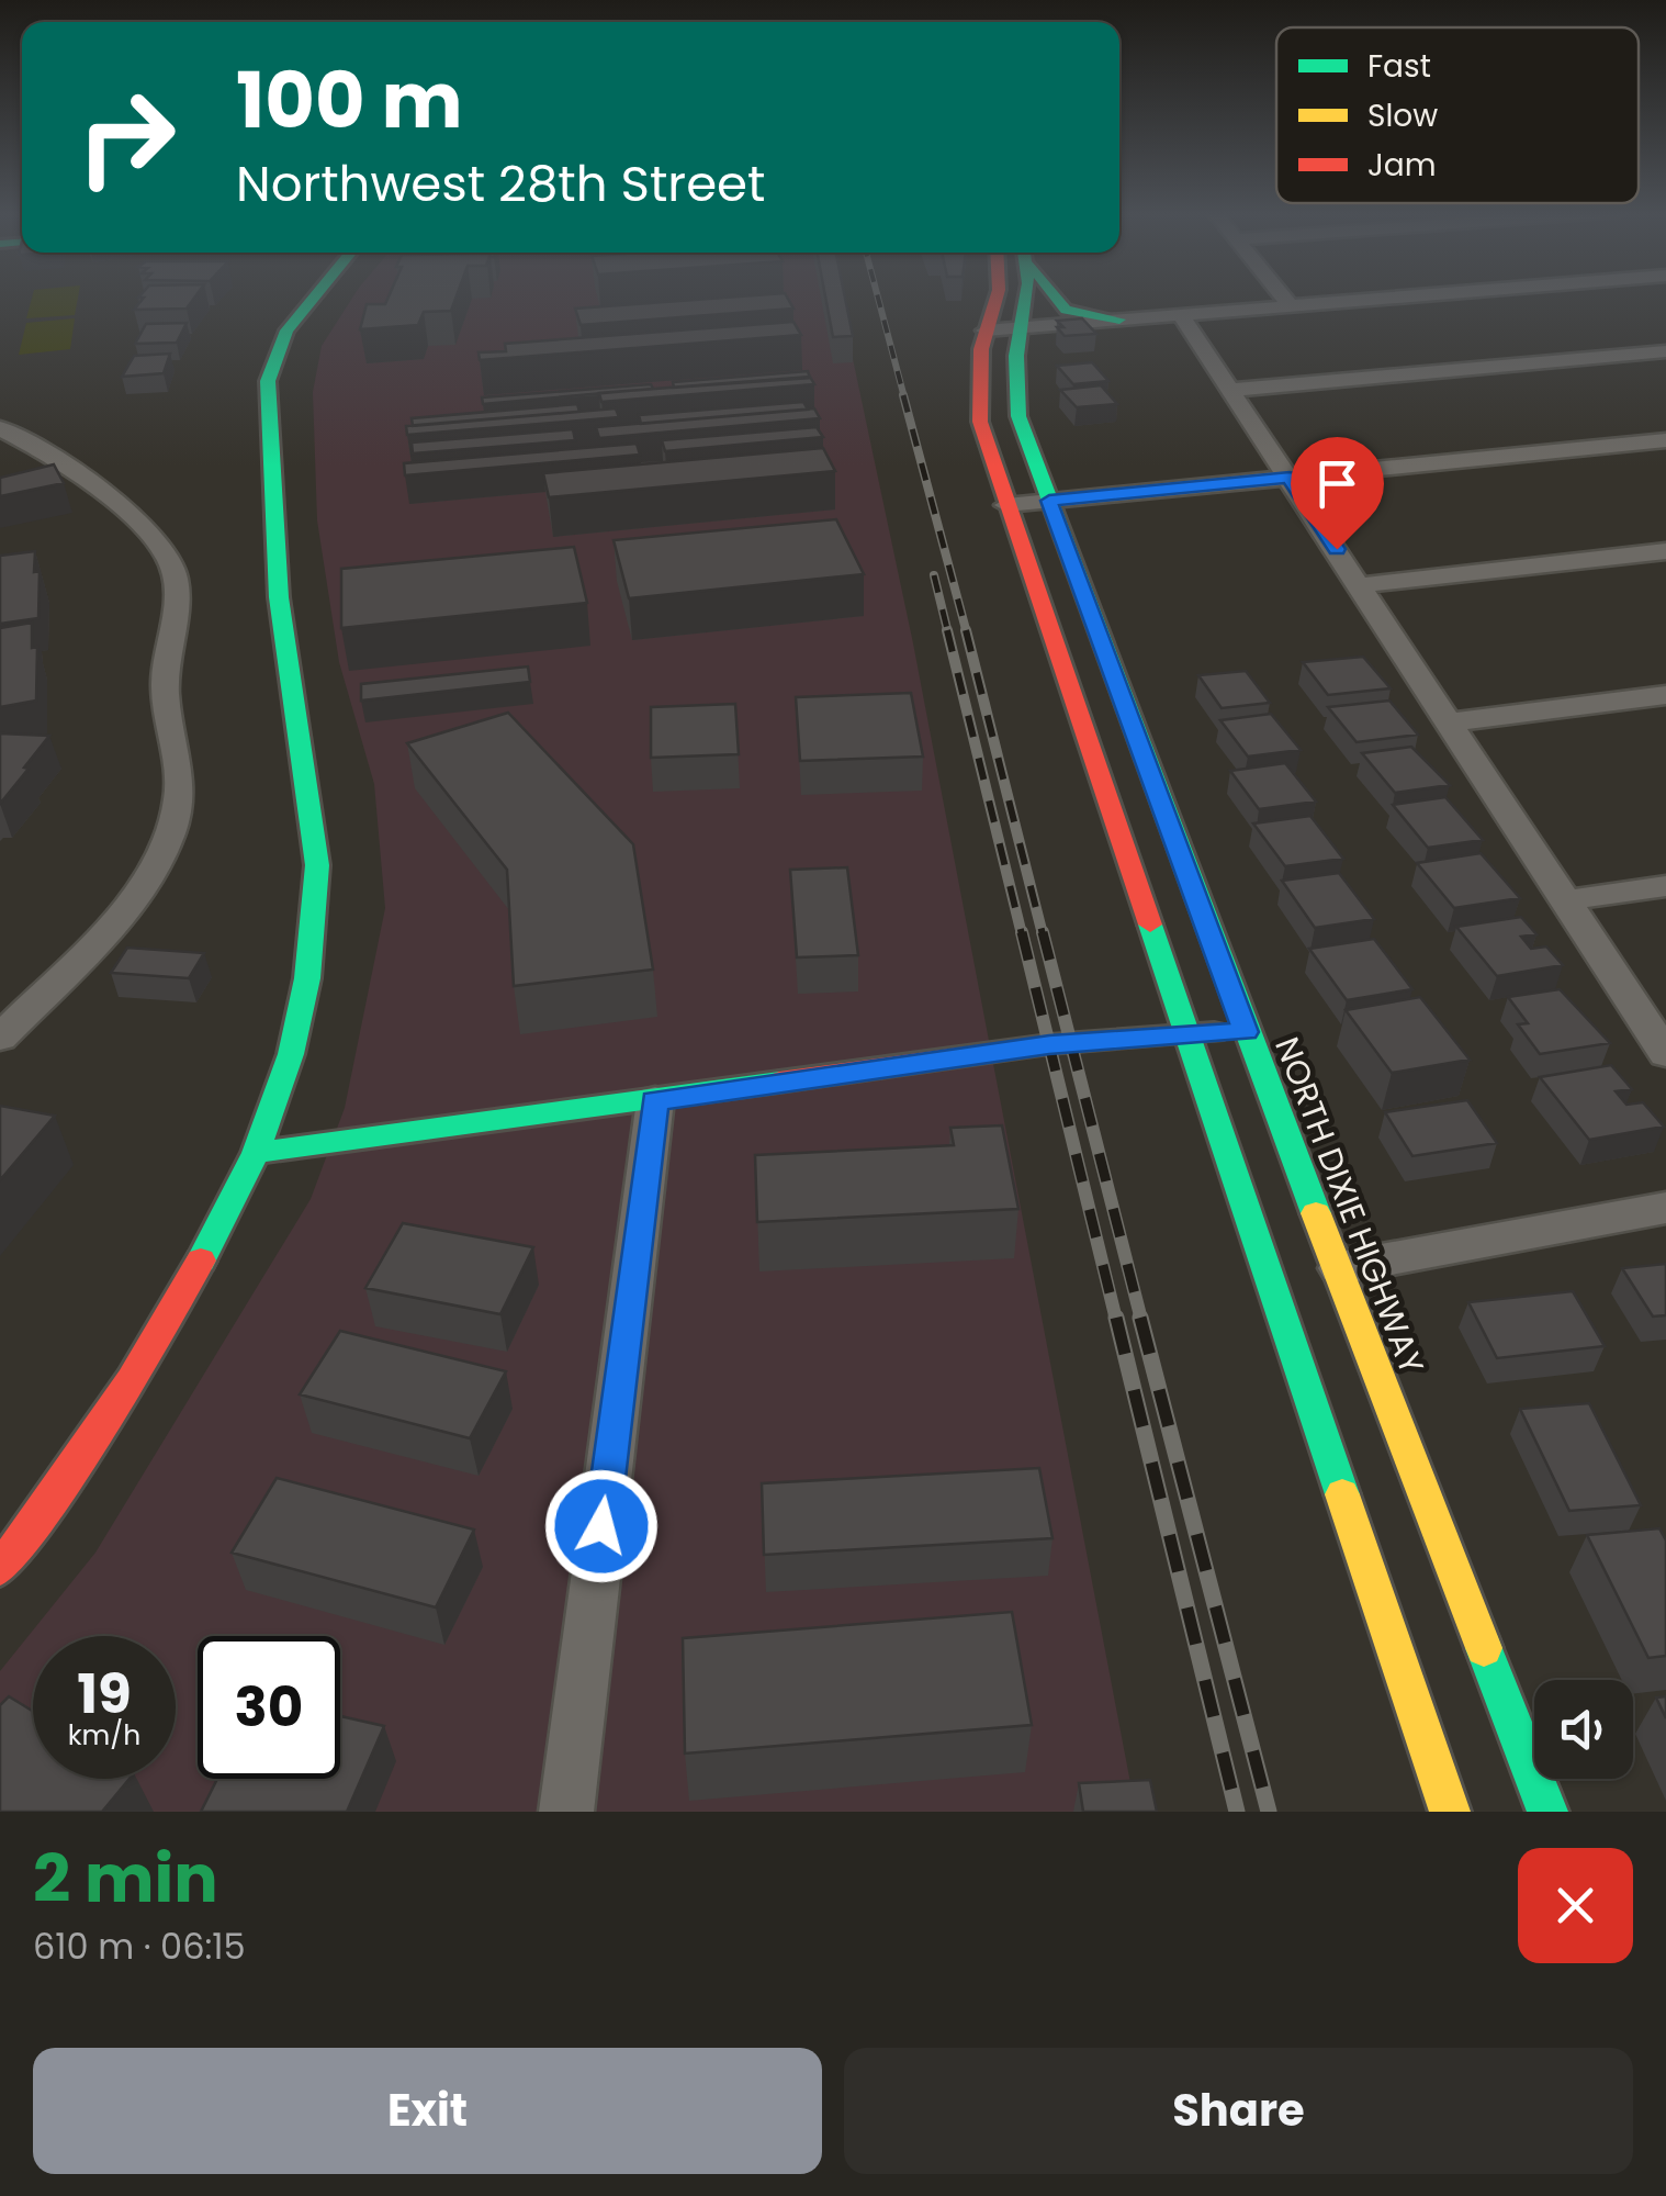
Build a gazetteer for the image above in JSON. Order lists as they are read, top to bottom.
{
  "streets": {
    "main road": ["NORTH DIXIE HIGHWAY"]
  },
  "legend": ["Fast", "Slow", "Jam"],
  "page": {
    "turn": ["100 m", "Northwest 28th Street"],
    "speed": "19 km/h",
    "limit": "30",
    "heading": ["2 min", "610 m · 06:15"],
    "buttons": ["Exit", "Share"]
  }
}
